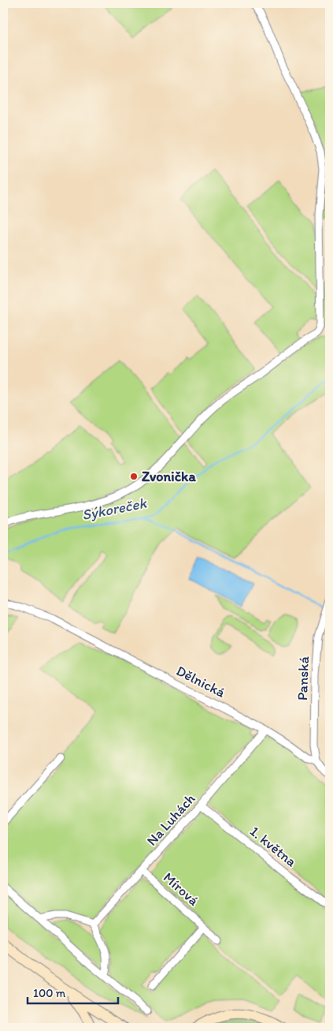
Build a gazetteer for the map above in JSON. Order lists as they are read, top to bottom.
{
  "streets": {
    "street": [
      "Panská",
      "Dělnická",
      "Na Luhách",
      "1. května",
      "Mírová"
    ]
  },
  "crossings": [
    ["Panská", "Dělnická"],
    ["Dělnická", "Na Luhách"],
    ["Na Luhách", "1. května"],
    ["Na Luhách", "Mírová"]
  ],
  "water": ["Sýkoreček"],
  "places": ["Zvonička"],
  "scale_bar": "100 m"
}
